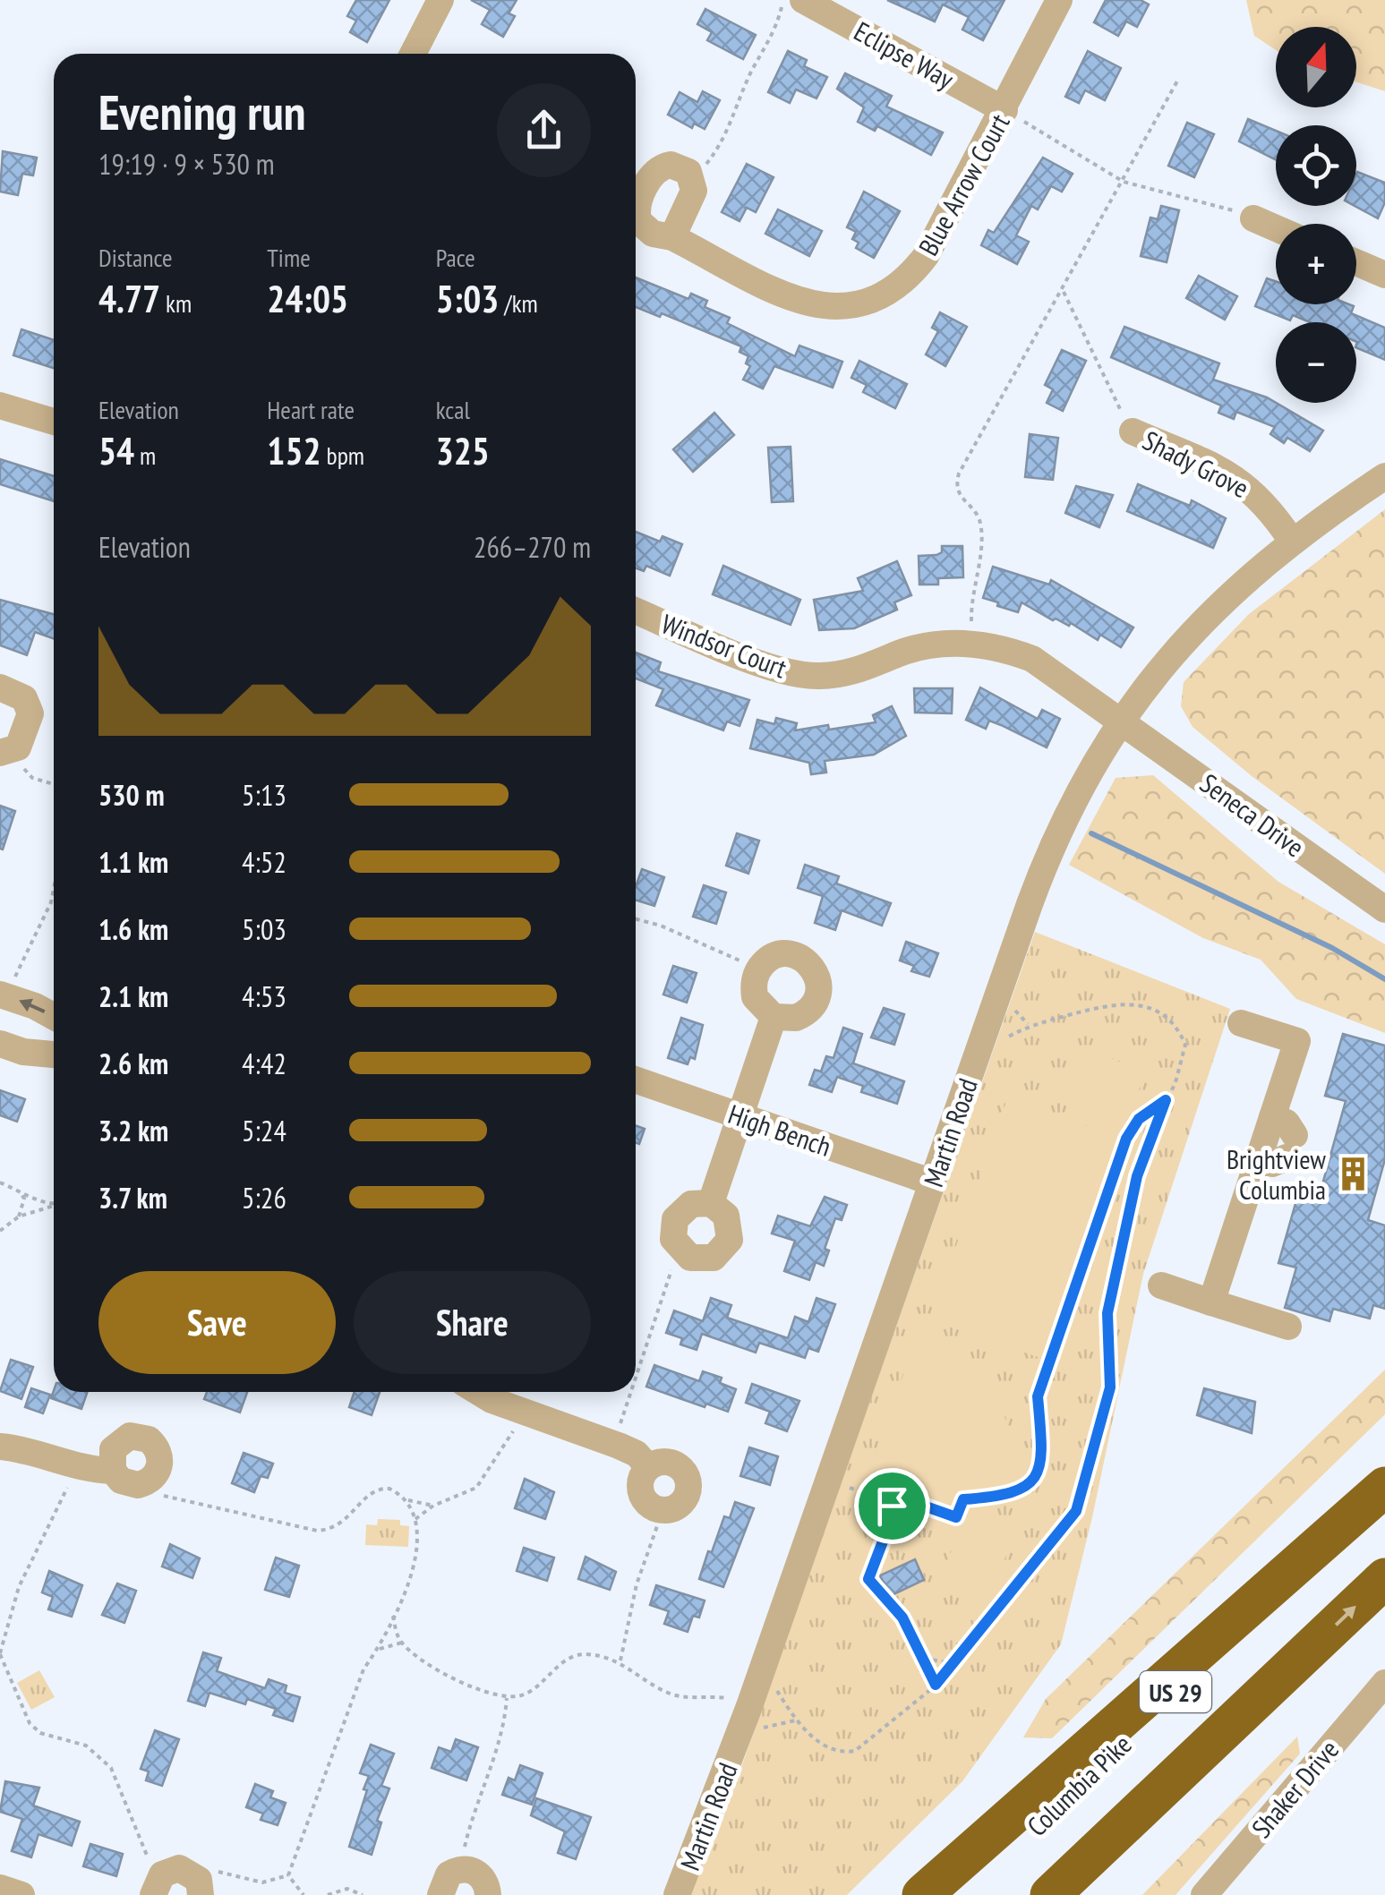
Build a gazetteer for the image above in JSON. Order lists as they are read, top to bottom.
{
  "streets": {
    "highway": ["US 29", "Columbia Pike"],
    "street": [
      "Eclipse Way",
      "Blue Arrow Court",
      "Shady Grove",
      "Windsor Court",
      "Seneca Drive",
      "High Bench",
      "Martin Road",
      "Shaker Drive"
    ]
  },
  "crossings": [
    ["Eclipse Way", "Blue Arrow Court"],
    ["Shady Grove", "Martin Road"],
    ["Windsor Court", "Seneca Drive"],
    ["Windsor Court", "Martin Road"],
    ["Seneca Drive", "Martin Road"],
    ["High Bench", "Martin Road"]
  ],
  "places": {
    "building": ["Brightview Columbia"]
  },
  "north": "top",
  "page": {
    "map_buttons": ["+", "−"],
    "heading": ["Evening run", "19:19 · 9 × 530 m"],
    "stats": [
      ["Distance", "4.77 km"],
      ["Time", "24:05"],
      ["Pace", "5:03 /km"],
      ["Elevation", "54 m"],
      ["Heart rate", "152 bpm"],
      ["kcal", "325"]
    ],
    "chart": ["Elevation", "266–270 m"],
    "list": [
      {
        "name": "530 m",
        "note": "5:13"
      },
      {
        "name": "1.1 km",
        "note": "4:52"
      },
      {
        "name": "1.6 km",
        "note": "5:03"
      },
      {
        "name": "2.1 km",
        "note": "4:53"
      },
      {
        "name": "2.6 km",
        "note": "4:42"
      },
      {
        "name": "3.2 km",
        "note": "5:24"
      },
      {
        "name": "3.7 km",
        "note": "5:26"
      }
    ],
    "buttons": ["Save", "Share"]
  }
}
